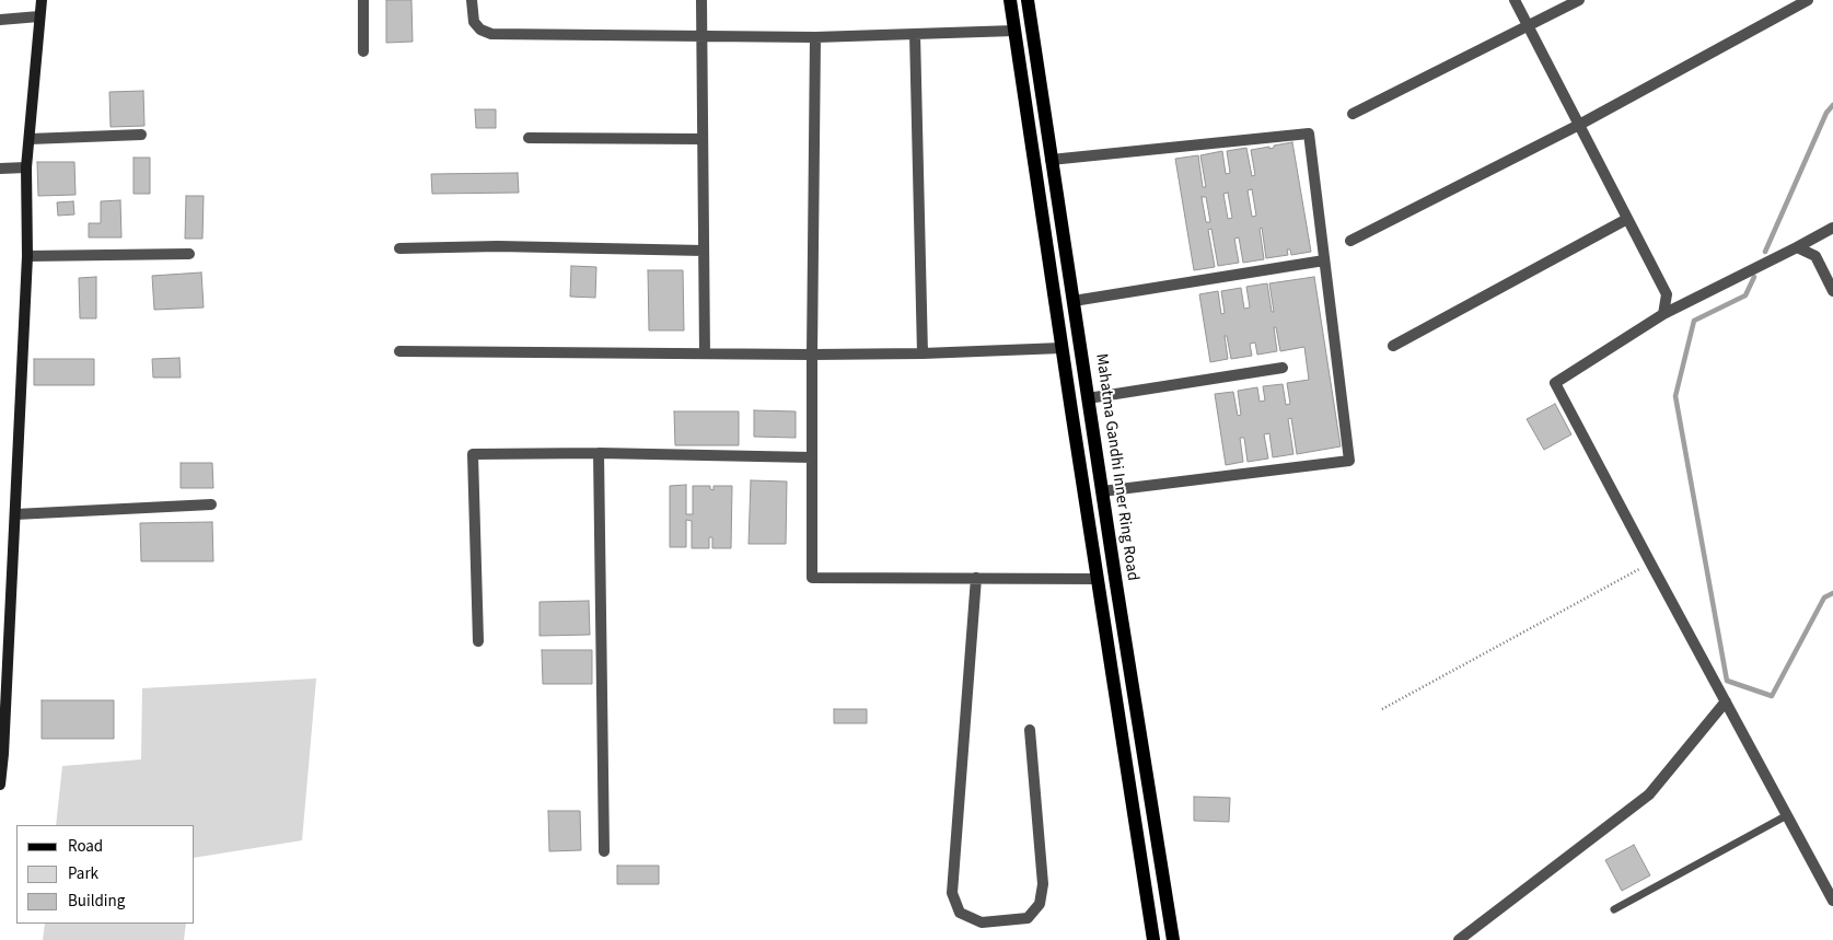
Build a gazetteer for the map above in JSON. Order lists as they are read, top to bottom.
{
  "streets": {
    "main road": ["Mahatma Gandhi Inner Ring Road"]
  },
  "legend": ["Road", "Park", "Building"]
}
